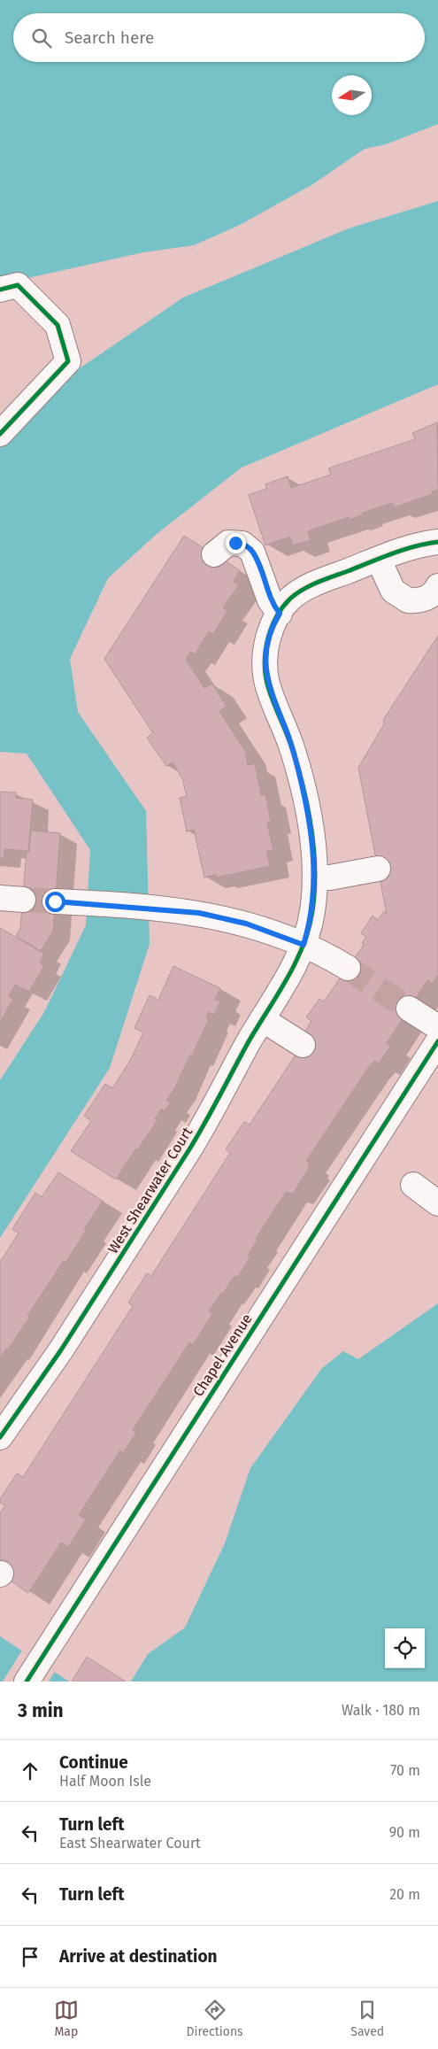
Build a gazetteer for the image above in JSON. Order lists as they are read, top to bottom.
{
  "streets": {
    "street": ["West Shearwater Court", "Chapel Avenue"]
  },
  "north": "left",
  "page": {
    "search": "Search here",
    "heading": ["3 min", "Walk · 180 m"],
    "list": [
      ["Continue", "Half Moon Isle", "70 m"],
      ["Turn left", "East Shearwater Court", "90 m"],
      ["Turn left", "20 m"],
      "Arrive at destination"
    ],
    "nav": ["Map", "Directions", "Saved"]
  }
}
